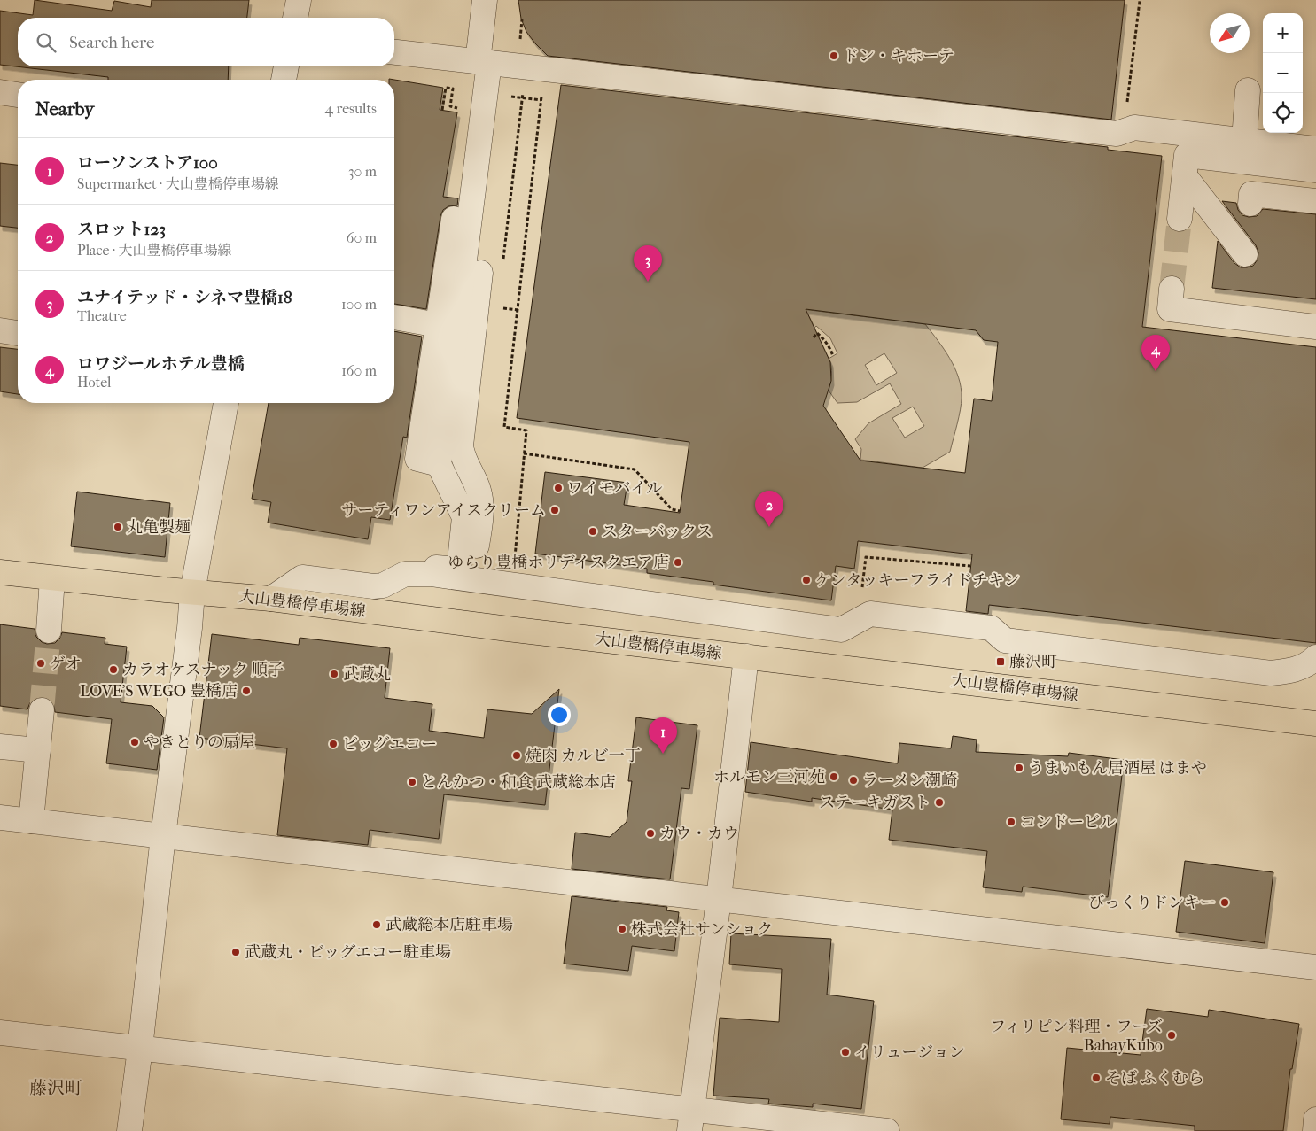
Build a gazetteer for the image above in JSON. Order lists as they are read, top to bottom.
{
  "streets": {
    "main road": ["大山豊橋停車場線"]
  },
  "districts": ["藤沢町"],
  "places": {
    "other": [
      "ドン・キホーテ",
      "ワイモバイル",
      "サーティワンアイスクリーム",
      "丸亀製麺",
      "スターバックス",
      "ゆらり豊橋ホリデイスクエア店",
      "ケンタッキーフライドチキン",
      "ゲオ",
      "カラオケスナック 順子",
      "武蔵丸",
      "LOVE'S WEGO 豊橋店",
      "やきとりの扇屋",
      "ビッグエコー",
      "焼肉 カルビ一丁",
      "うまいもん居酒屋 はまや",
      "ホルモン三河苑",
      "ラーメン潮崎",
      "とんかつ・和食 武蔵総本店",
      "ステーキガスト",
      "コンドービル",
      "カウ・カウ",
      "びっくりドンキー",
      "武蔵総本店駐車場",
      "株式会社サンショク",
      "武蔵丸・ビッグエコー駐車場",
      "フィリピン料理・フーズ BahayKubo",
      "イリュージョン",
      "そば ふくむら"
    ],
    "transit": ["藤沢町"]
  },
  "north": "bottom left",
  "page": {
    "map_buttons": ["+", "−"],
    "search": "Search here",
    "heading": ["Nearby", "4 results"],
    "list": [
      {
        "mark": "1",
        "name": "ローソンストア100",
        "note": "Supermarket · 大山豊橋停車場線",
        "value": "30 m"
      },
      {
        "mark": "2",
        "name": "スロット123",
        "note": "Place · 大山豊橋停車場線",
        "value": "60 m"
      },
      {
        "mark": "3",
        "name": "ユナイテッド・シネマ豊橋18",
        "note": "Theatre",
        "value": "100 m"
      },
      {
        "mark": "4",
        "name": "ロワジールホテル豊橋",
        "note": "Hotel",
        "value": "160 m"
      }
    ],
    "pins": [
      "3",
      "4",
      "2",
      "1"
    ]
  }
}
